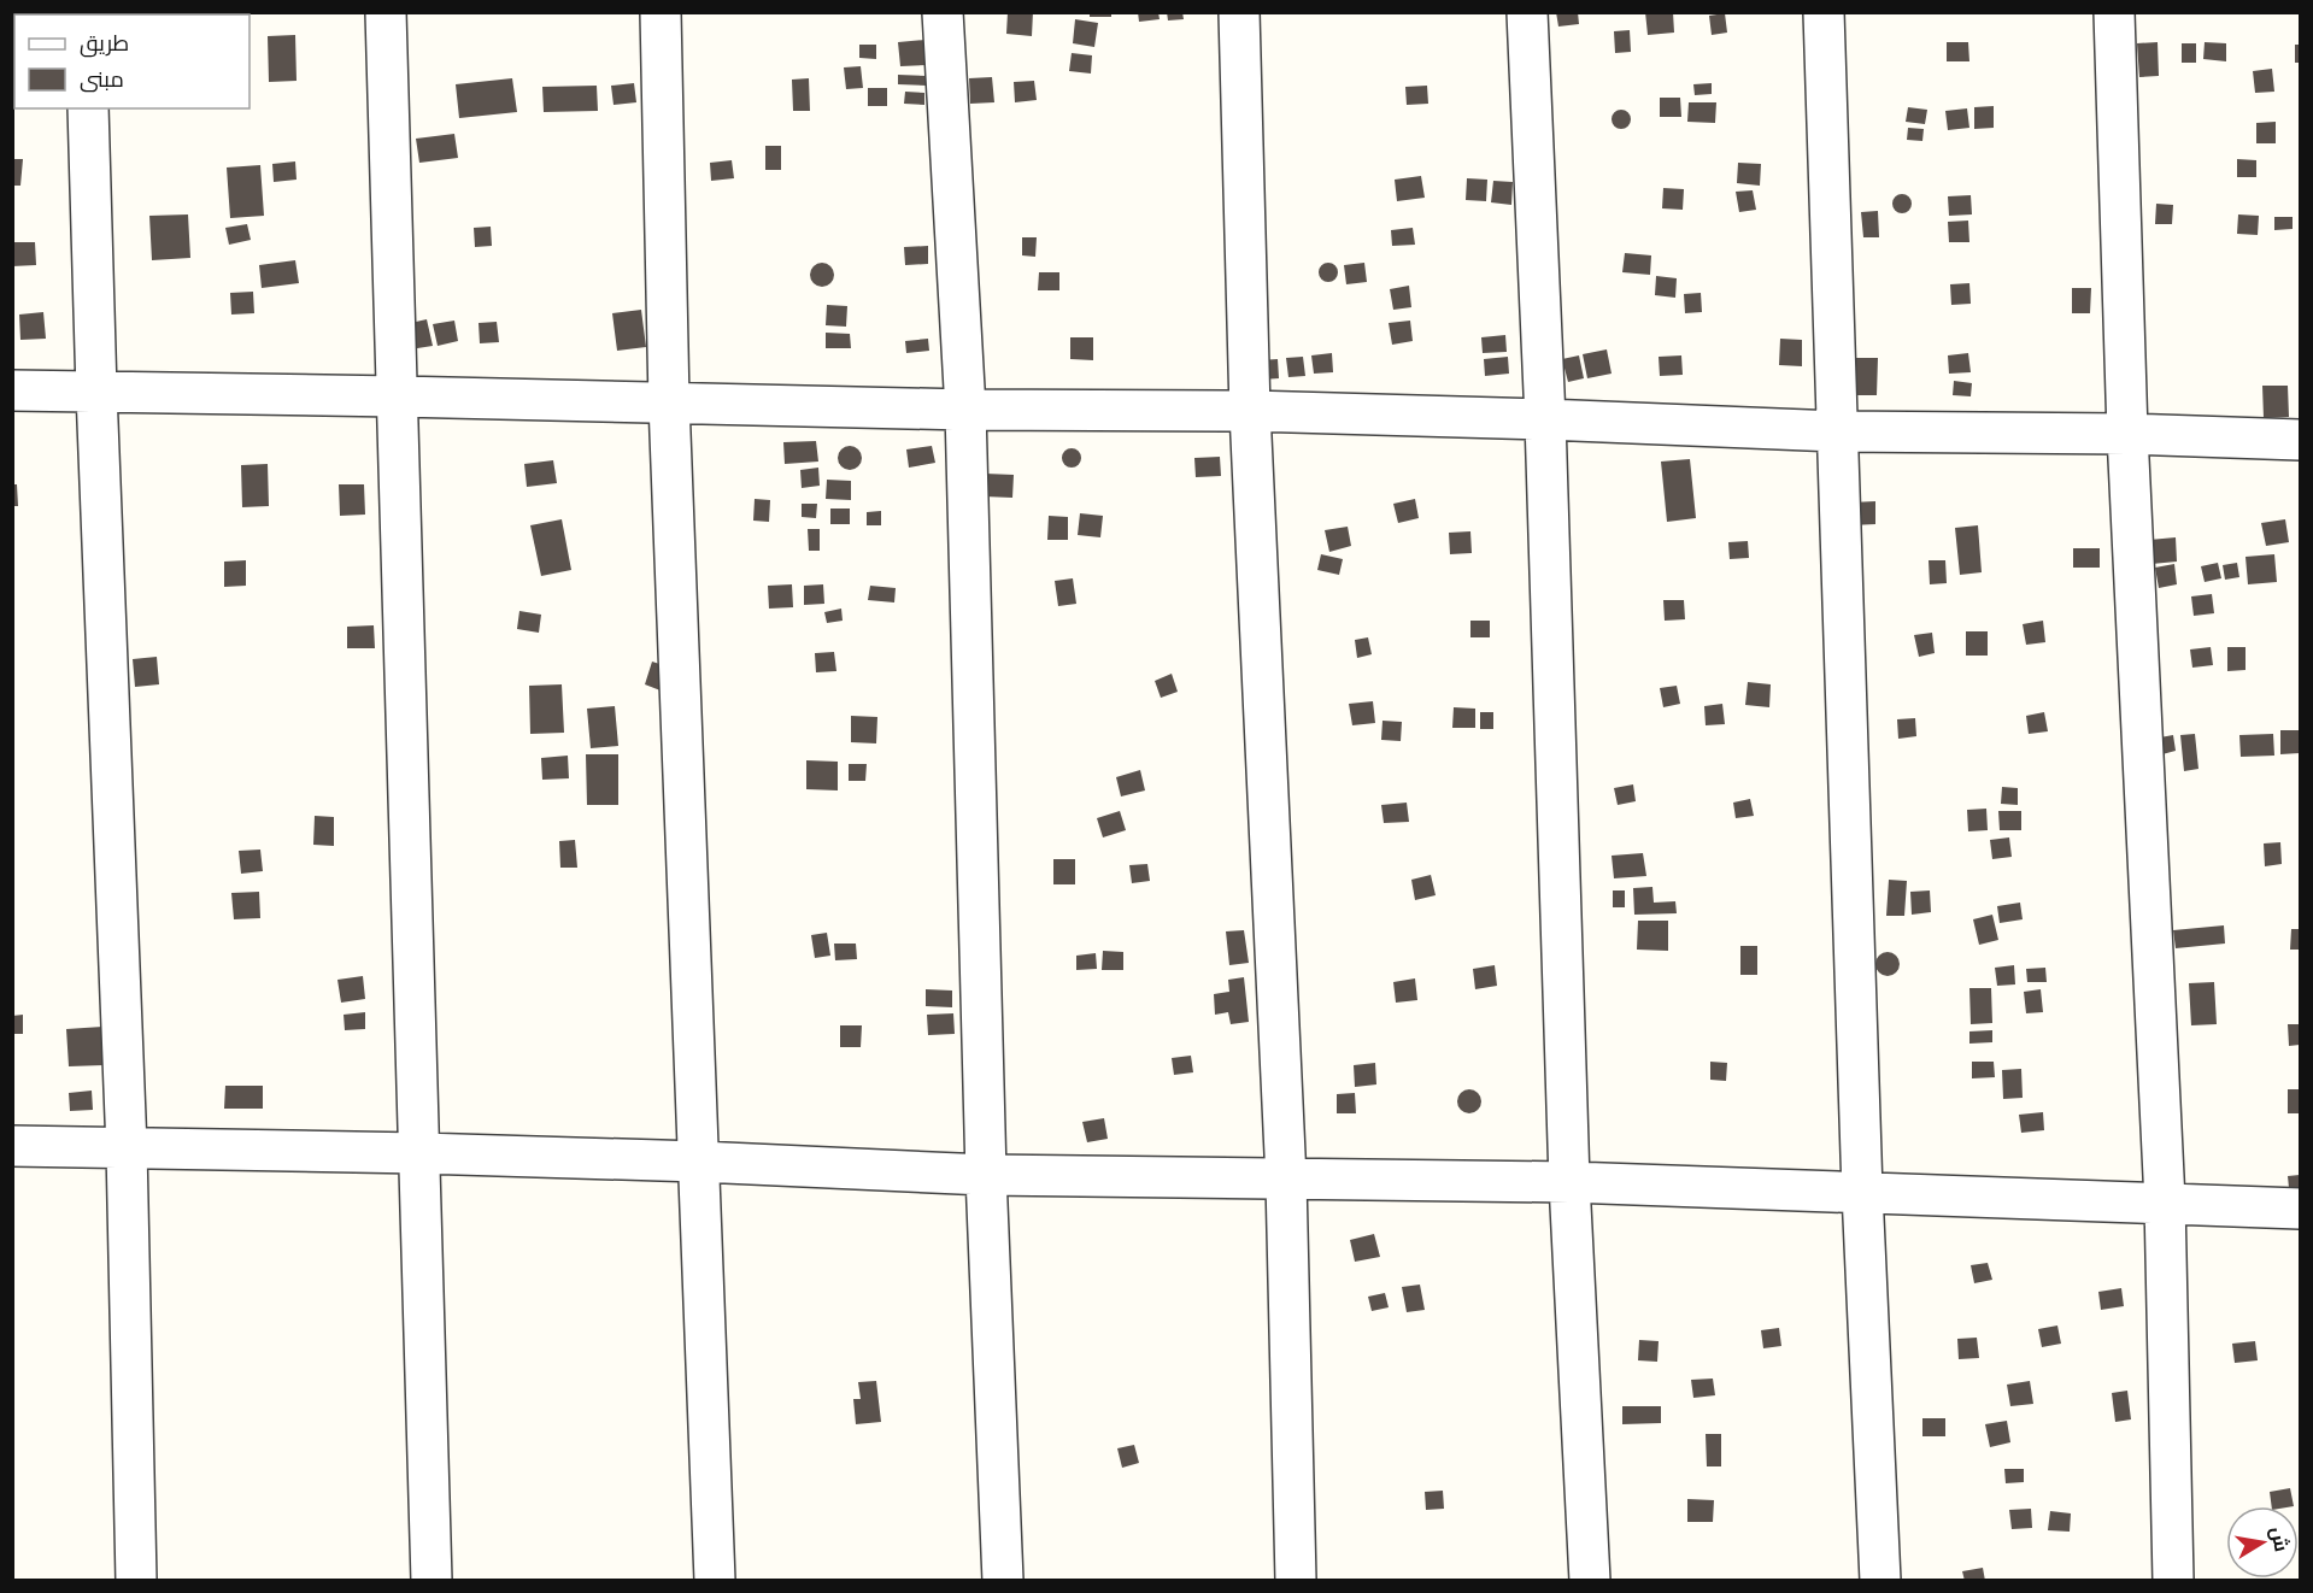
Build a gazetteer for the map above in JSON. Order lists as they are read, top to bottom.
{
  "legend": ["طريق", "مبنى"],
  "north": "right"
}
